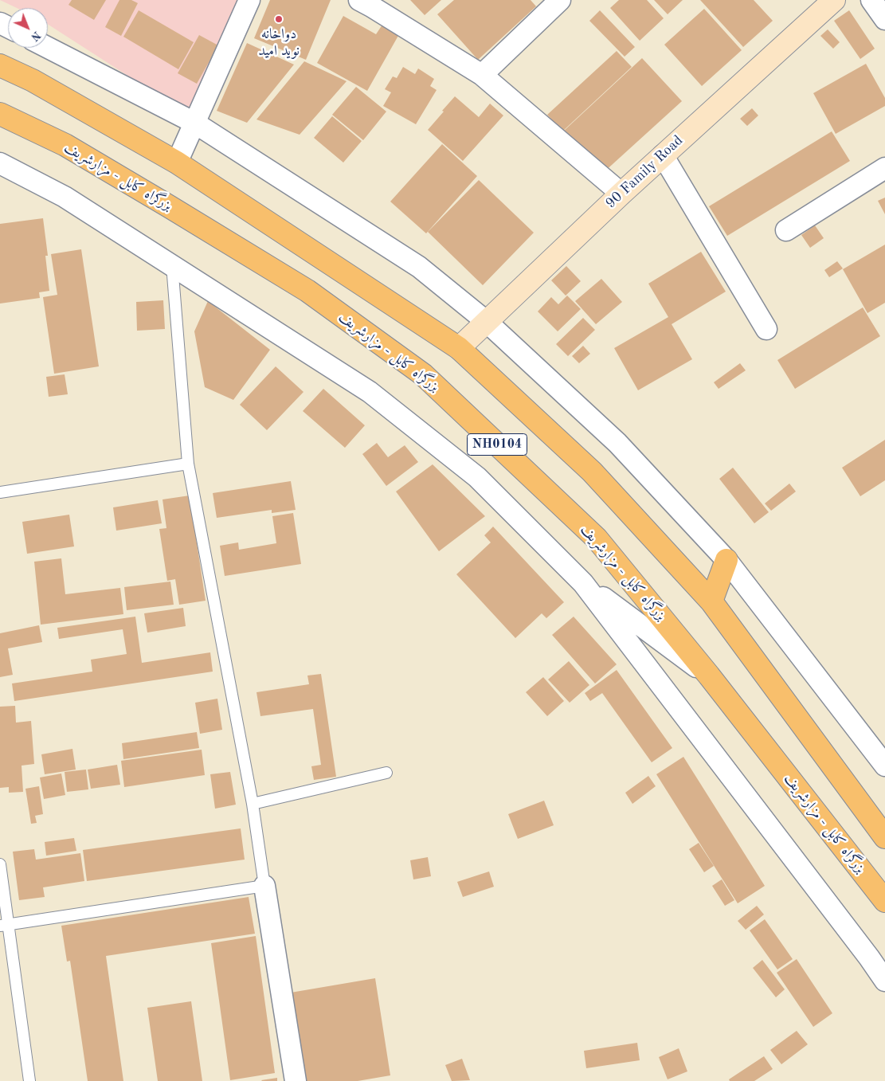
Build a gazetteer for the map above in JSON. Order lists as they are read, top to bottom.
{
  "streets": {
    "highway": ["بزرگراه کابل - مزارشریف", "NH0104"],
    "street": ["90 Family Road"]
  },
  "crossings": [
    ["90 Family Road", "NH0104"]
  ],
  "places": ["دواخانه نوید امید"],
  "north": "bottom right"
}
